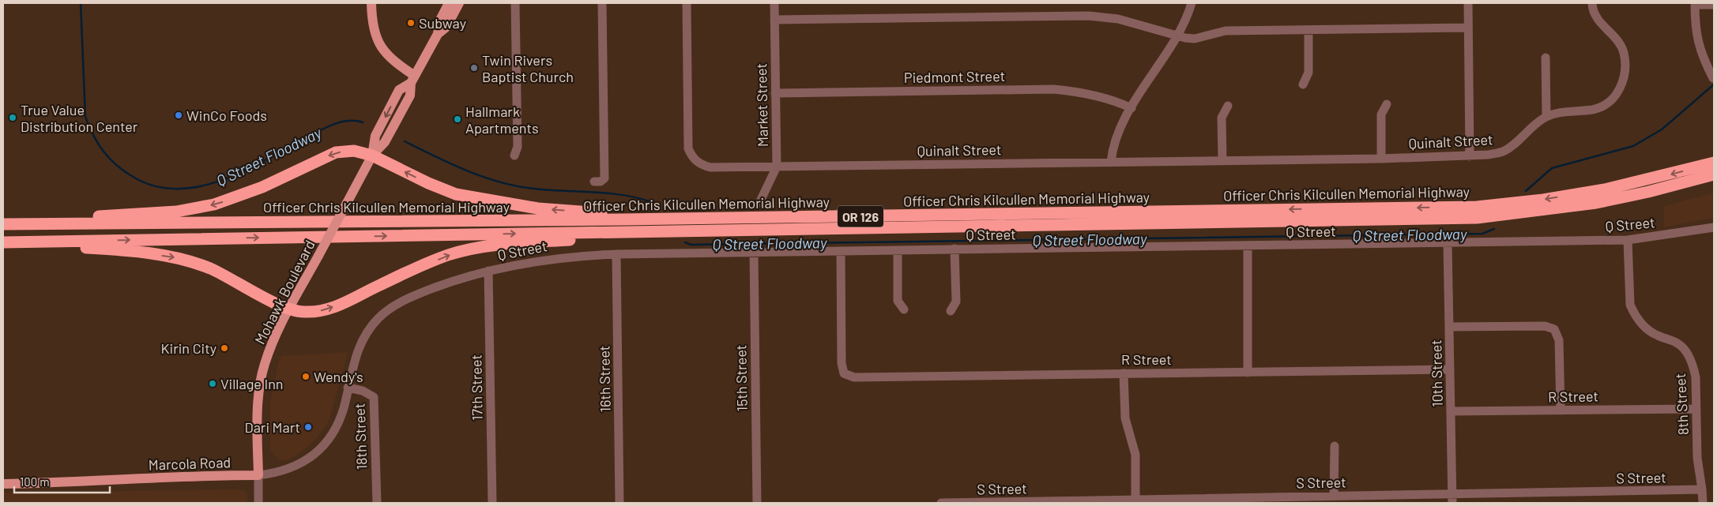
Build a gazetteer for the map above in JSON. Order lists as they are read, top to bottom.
{
  "streets": {
    "highway": ["Officer Chris Kilcullen Memorial Highway", "OR 126"],
    "main road": ["Mohawk Boulevard", "Marcola Road"],
    "street": [
      "Piedmont Street",
      "Market Street",
      "Quinalt Street",
      "Q Street",
      "R Street",
      "10th Street",
      "15th Street",
      "16th Street",
      "17th Street",
      "8th Street",
      "18th Street",
      "S Street"
    ]
  },
  "crossings": [
    ["Piedmont Street", "Market Street"],
    ["Market Street", "Quinalt Street"],
    ["Q Street", "Mohawk Boulevard"],
    ["Q Street", "R Street"],
    ["Q Street", "10th Street"],
    ["Q Street", "15th Street"],
    ["Q Street", "16th Street"],
    ["Q Street", "17th Street"],
    ["Q Street", "8th Street"],
    ["Q Street", "18th Street"],
    ["Q Street", "Marcola Road"],
    ["Mohawk Boulevard", "Marcola Road"],
    ["R Street", "10th Street"],
    ["R Street", "8th Street"],
    ["10th Street", "S Street"],
    ["8th Street", "S Street"]
  ],
  "water": ["Q Street Floodway"],
  "places": [
    "Subway",
    "Twin Rivers Baptist Church",
    "WinCo Foods",
    "True Value Distribution Center",
    "Hallmark Apartments",
    "Kirin City",
    "Wendy's",
    "Village Inn",
    "Dari Mart"
  ],
  "scale_bar": "100 m"
}
